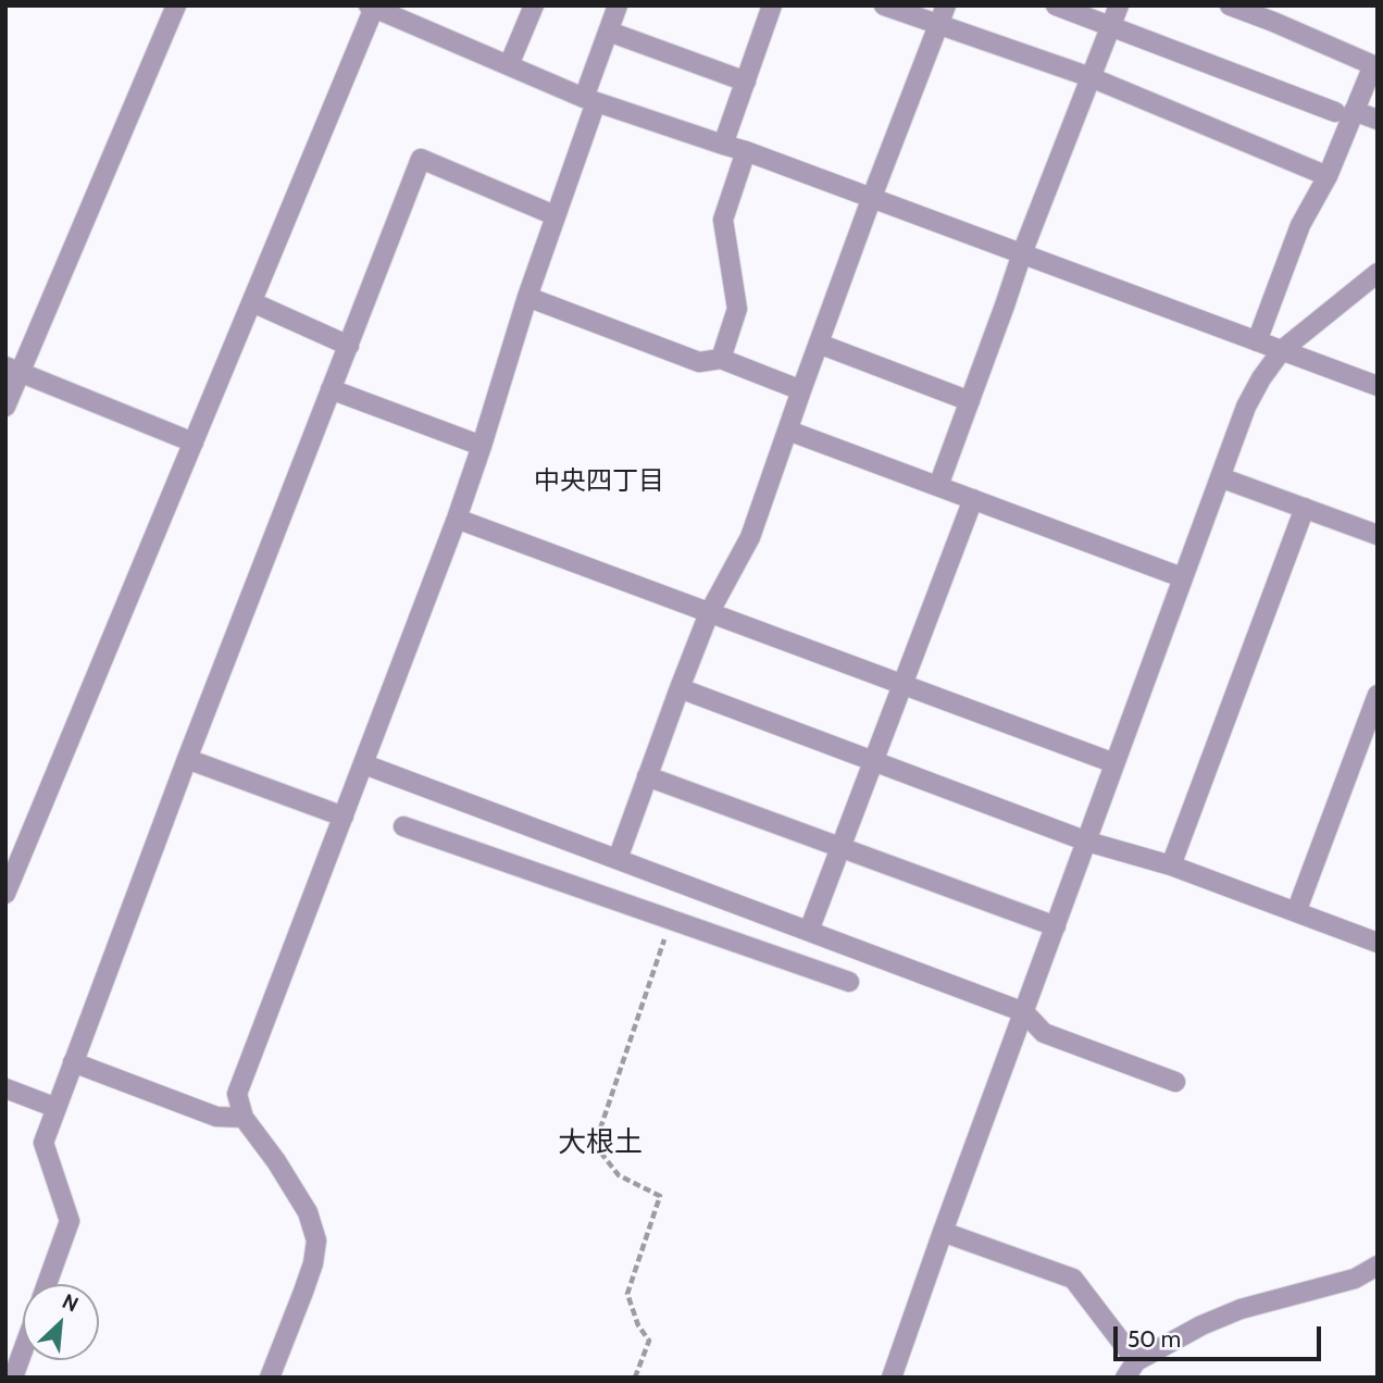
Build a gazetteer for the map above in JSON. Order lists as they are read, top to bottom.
{
  "districts": ["中央四丁目", "大根土"],
  "scale_bar": "50 m",
  "north": "top right"
}
